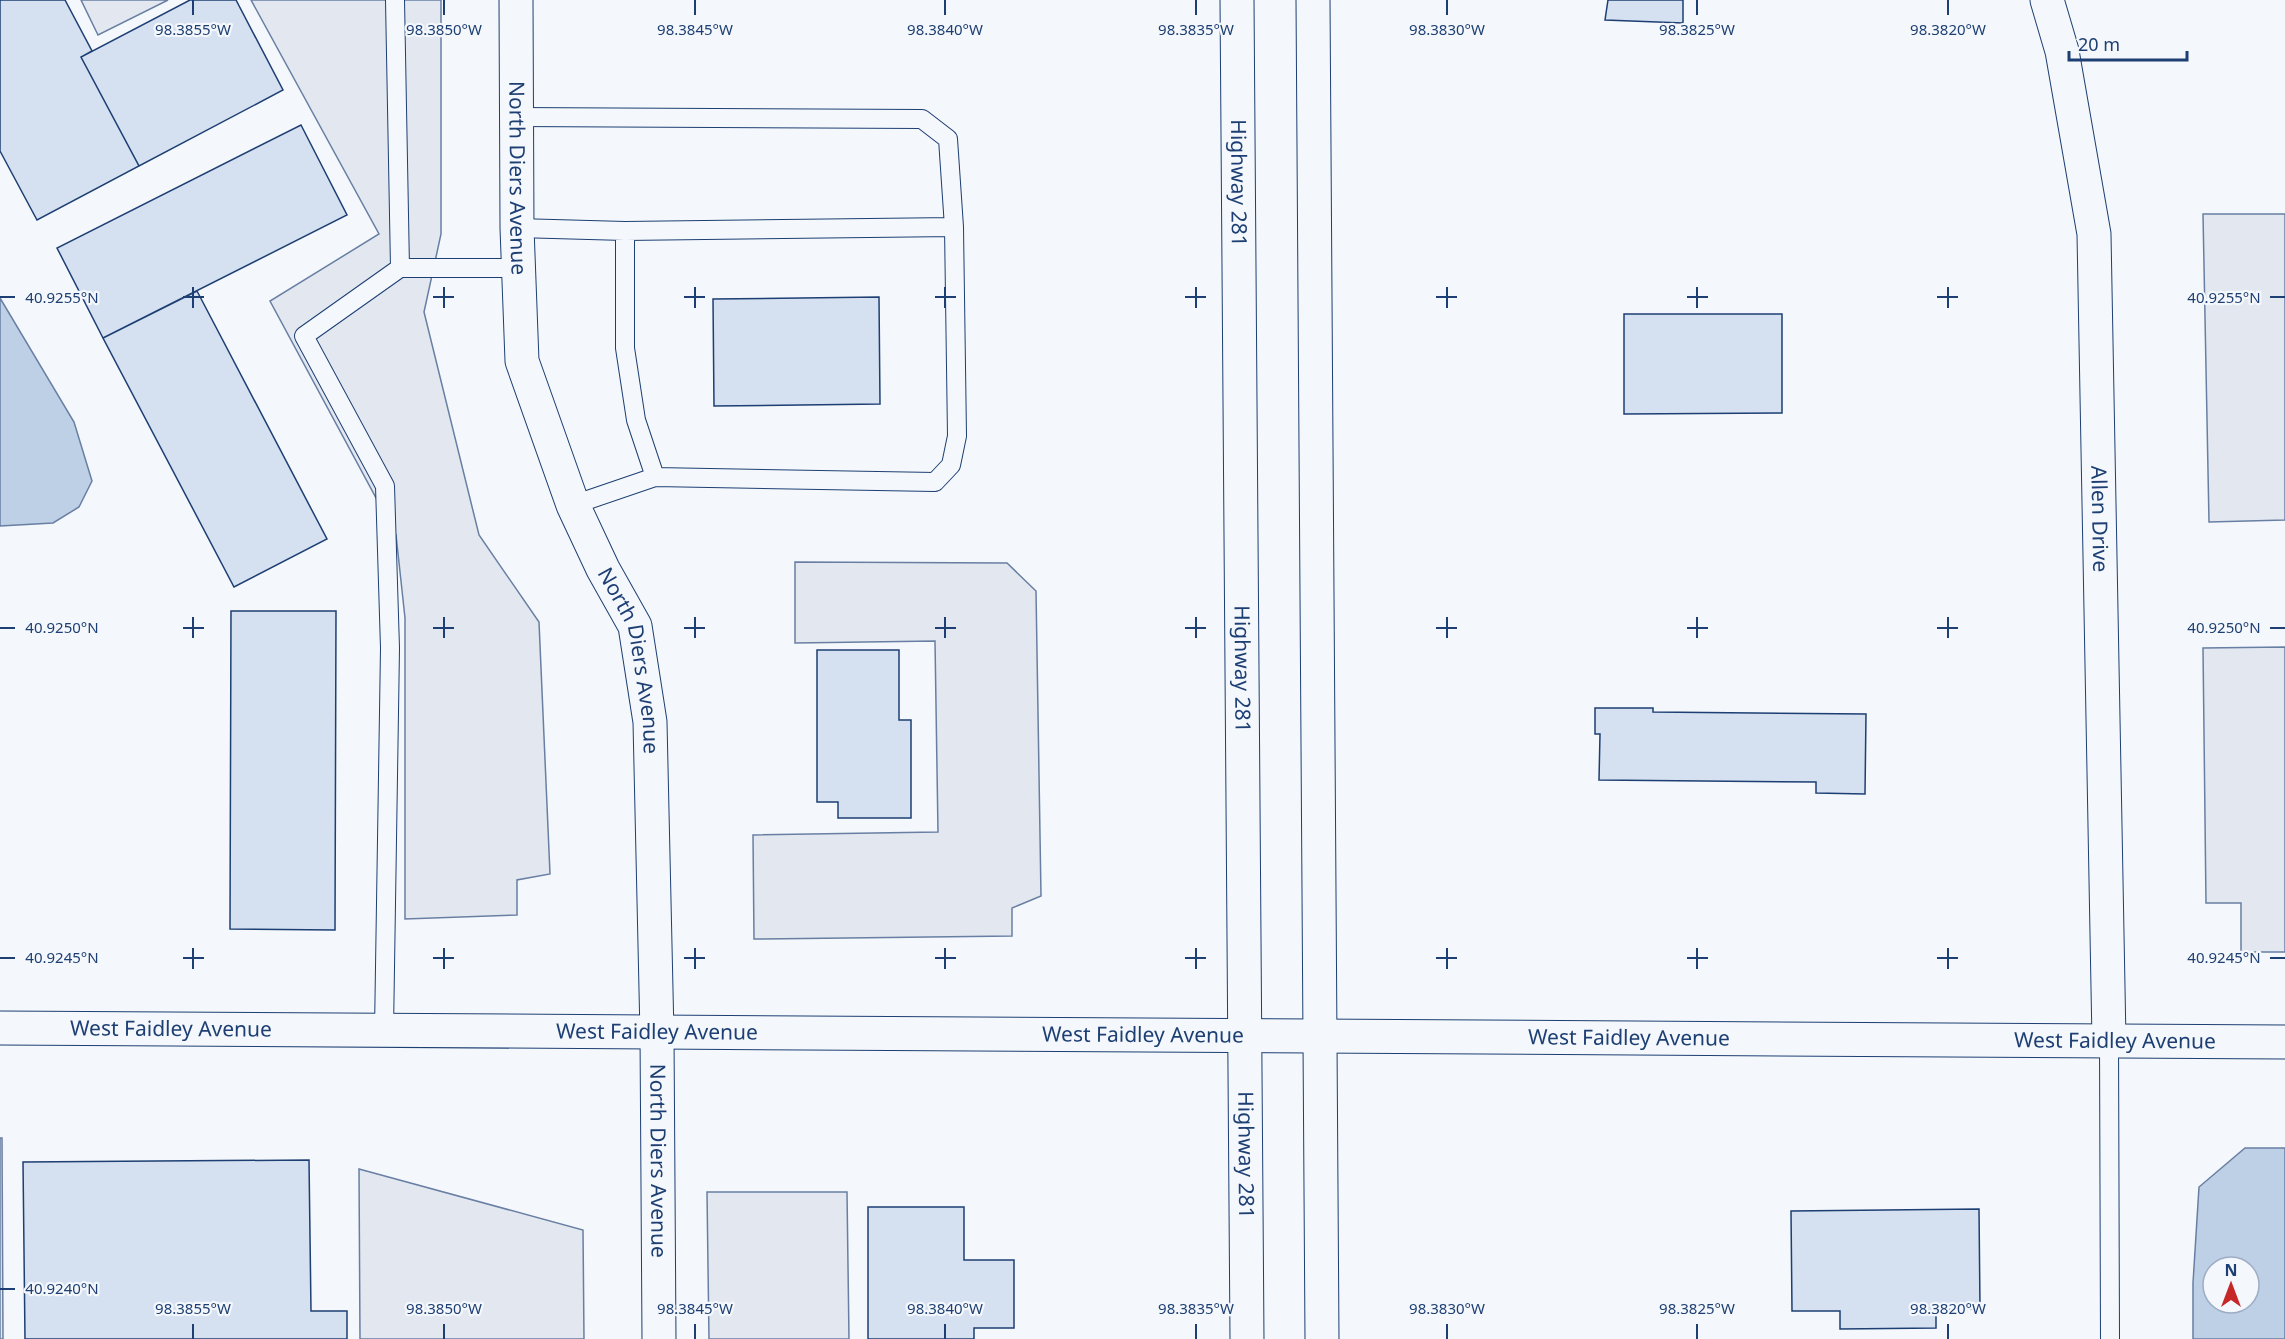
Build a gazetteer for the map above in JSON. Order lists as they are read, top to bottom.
{
  "streets": {
    "main road": [
      "North Diers Avenue",
      "Highway 281",
      "Allen Drive",
      "West Faidley Avenue"
    ]
  },
  "crossings": [
    ["North Diers Avenue", "West Faidley Avenue"],
    ["Highway 281", "West Faidley Avenue"],
    ["Allen Drive", "West Faidley Avenue"]
  ],
  "scale_bar": "20 m",
  "north": "top",
  "coordinates": [
    "98.3855°W",
    "98.3850°W",
    "98.3845°W",
    "98.3840°W",
    "98.3835°W",
    "98.3830°W",
    "98.3825°W",
    "98.3820°W",
    "40.9255°N",
    "40.9250°N",
    "40.9245°N",
    "40.9240°N"
  ]
}
